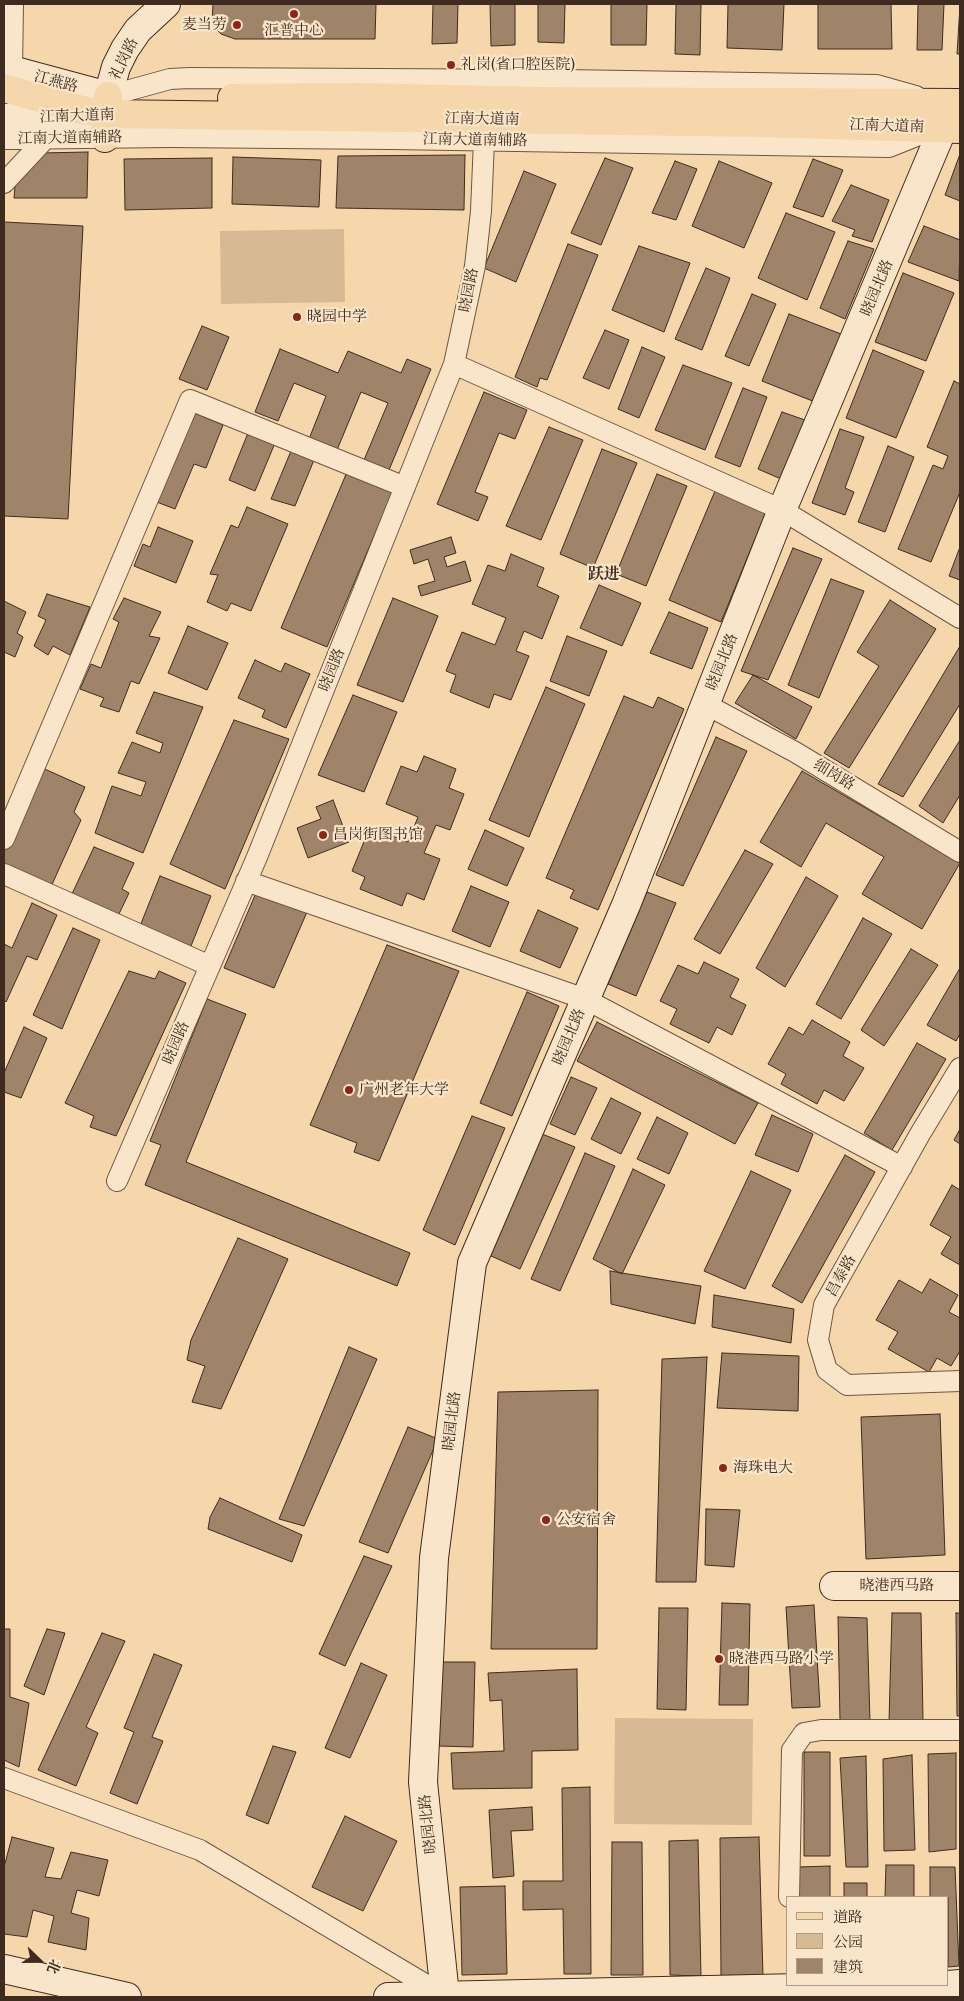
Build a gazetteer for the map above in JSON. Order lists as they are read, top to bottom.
{
  "streets": {
    "main road": ["江燕路", "江南大道南"],
    "street": [
      "礼岗路",
      "江南大道南辅路",
      "晓园北路",
      "晓园路",
      "细岗路",
      "昌泰路",
      "晓港西马路"
    ]
  },
  "crossings": [
    ["礼岗路", "江燕路"],
    ["礼岗路", "江南大道南"],
    ["礼岗路", "江南大道南辅路"],
    ["江燕路", "江南大道南"],
    ["江燕路", "江南大道南辅路"],
    ["江南大道南", "江南大道南辅路"],
    ["江南大道南", "晓园北路"],
    ["江南大道南辅路", "晓园北路"],
    ["江南大道南辅路", "晓园路"],
    ["晓园北路", "细岗路"]
  ],
  "districts": ["跃进"],
  "places": [
    "汇普中心",
    "麦当劳",
    "礼岗(省口腔医院)",
    "晓园中学",
    "昌岗街图书馆",
    "广州老年大学",
    "海珠电大",
    "公安宿舍",
    "晓港西马路小学"
  ],
  "legend": ["道路", "公园", "建筑"],
  "north": "right"
}
